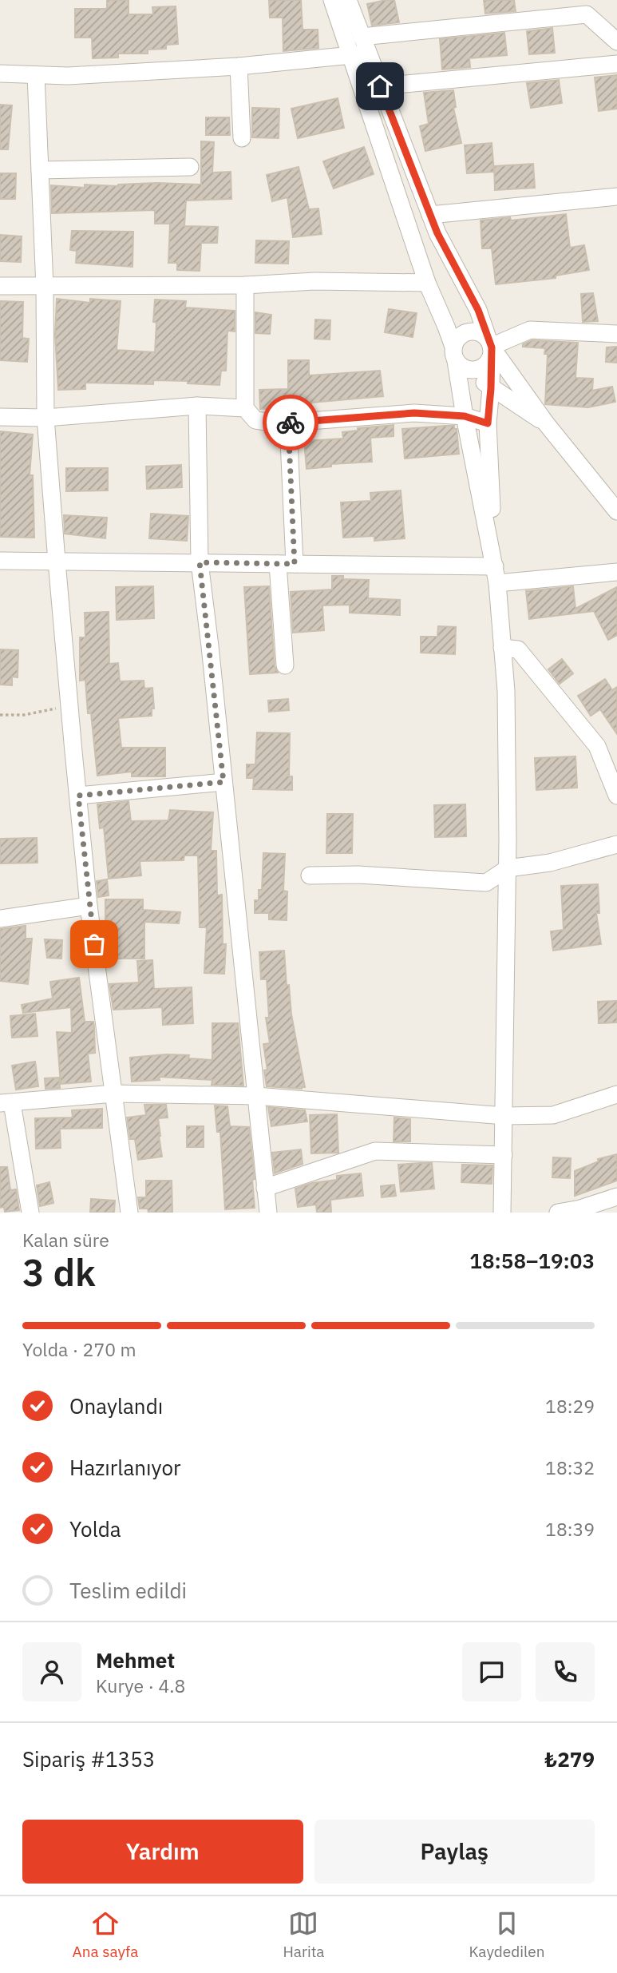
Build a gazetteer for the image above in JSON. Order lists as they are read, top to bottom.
{
  "page": {
    "heading": ["3 dk", "Kalan süre", "18:58–19:03"],
    "panel": [
      "Mehmet",
      "Kurye · 4.8",
      "Sipariş #1353",
      "₺279"
    ],
    "bar": "Yolda · 270 m",
    "list": [
      ["Onaylandı", "18:29"],
      ["Hazırlanıyor", "18:32"],
      ["Yolda", "18:39"],
      "Teslim edildi"
    ],
    "buttons": ["Yardım", "Paylaş"],
    "tabs": ["Ana sayfa", "Harita", "Kaydedilen"]
  }
}
